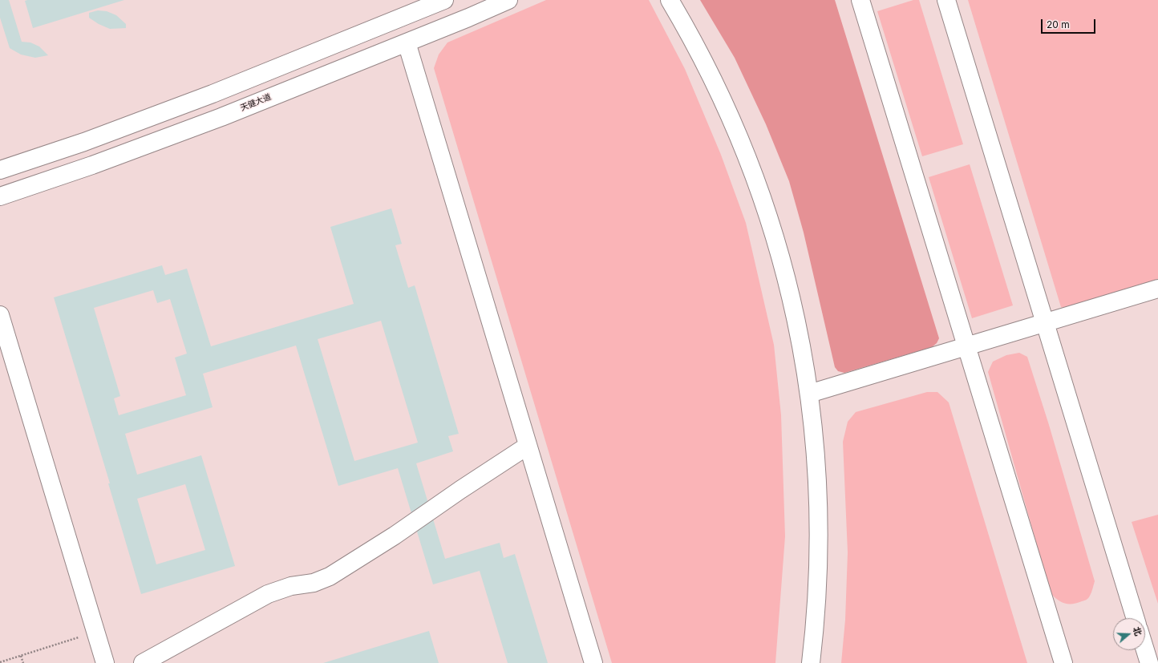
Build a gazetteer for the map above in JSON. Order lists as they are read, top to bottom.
{
  "streets": {
    "lane": ["天健大道"]
  },
  "scale_bar": "20 m",
  "north": "right"
}
